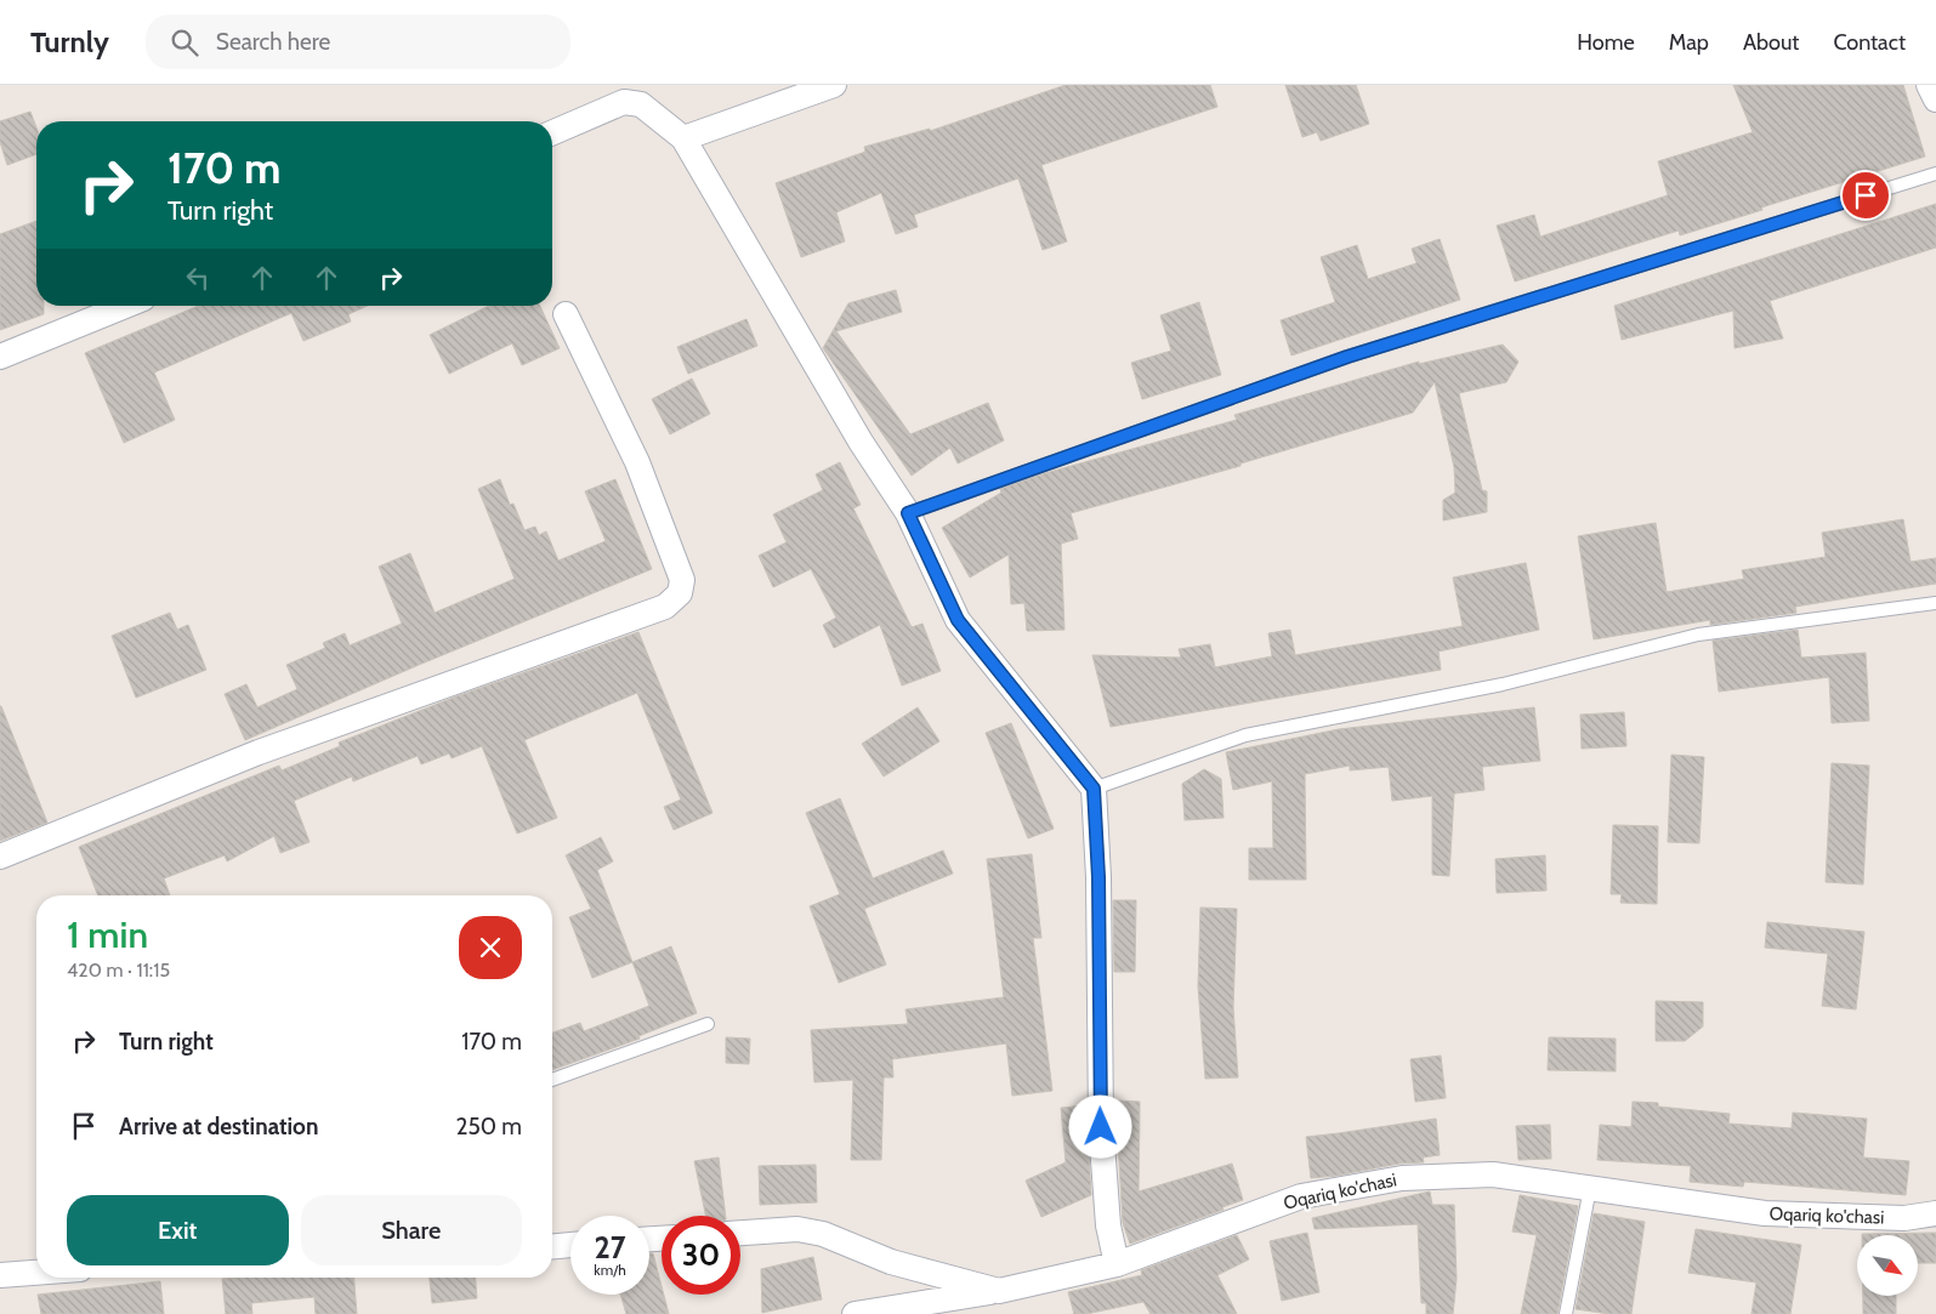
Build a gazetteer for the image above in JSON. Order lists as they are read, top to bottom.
{
  "streets": {
    "street": ["Oqariq ko'chasi"]
  },
  "north": "bottom right",
  "page": {
    "header": "Turnly",
    "search": "Search here",
    "nav": [
      "Home",
      "Map",
      "About",
      "Contact"
    ],
    "turn": ["170 m", "Turn right"],
    "heading": ["1 min", "420 m · 11:15"],
    "list": [
      {
        "name": "Turn right",
        "value": "170 m"
      },
      {
        "name": "Arrive at destination",
        "value": "250 m"
      }
    ],
    "buttons": ["Exit", "Share"],
    "speed": "27 km/h",
    "limit": "30"
  }
}
